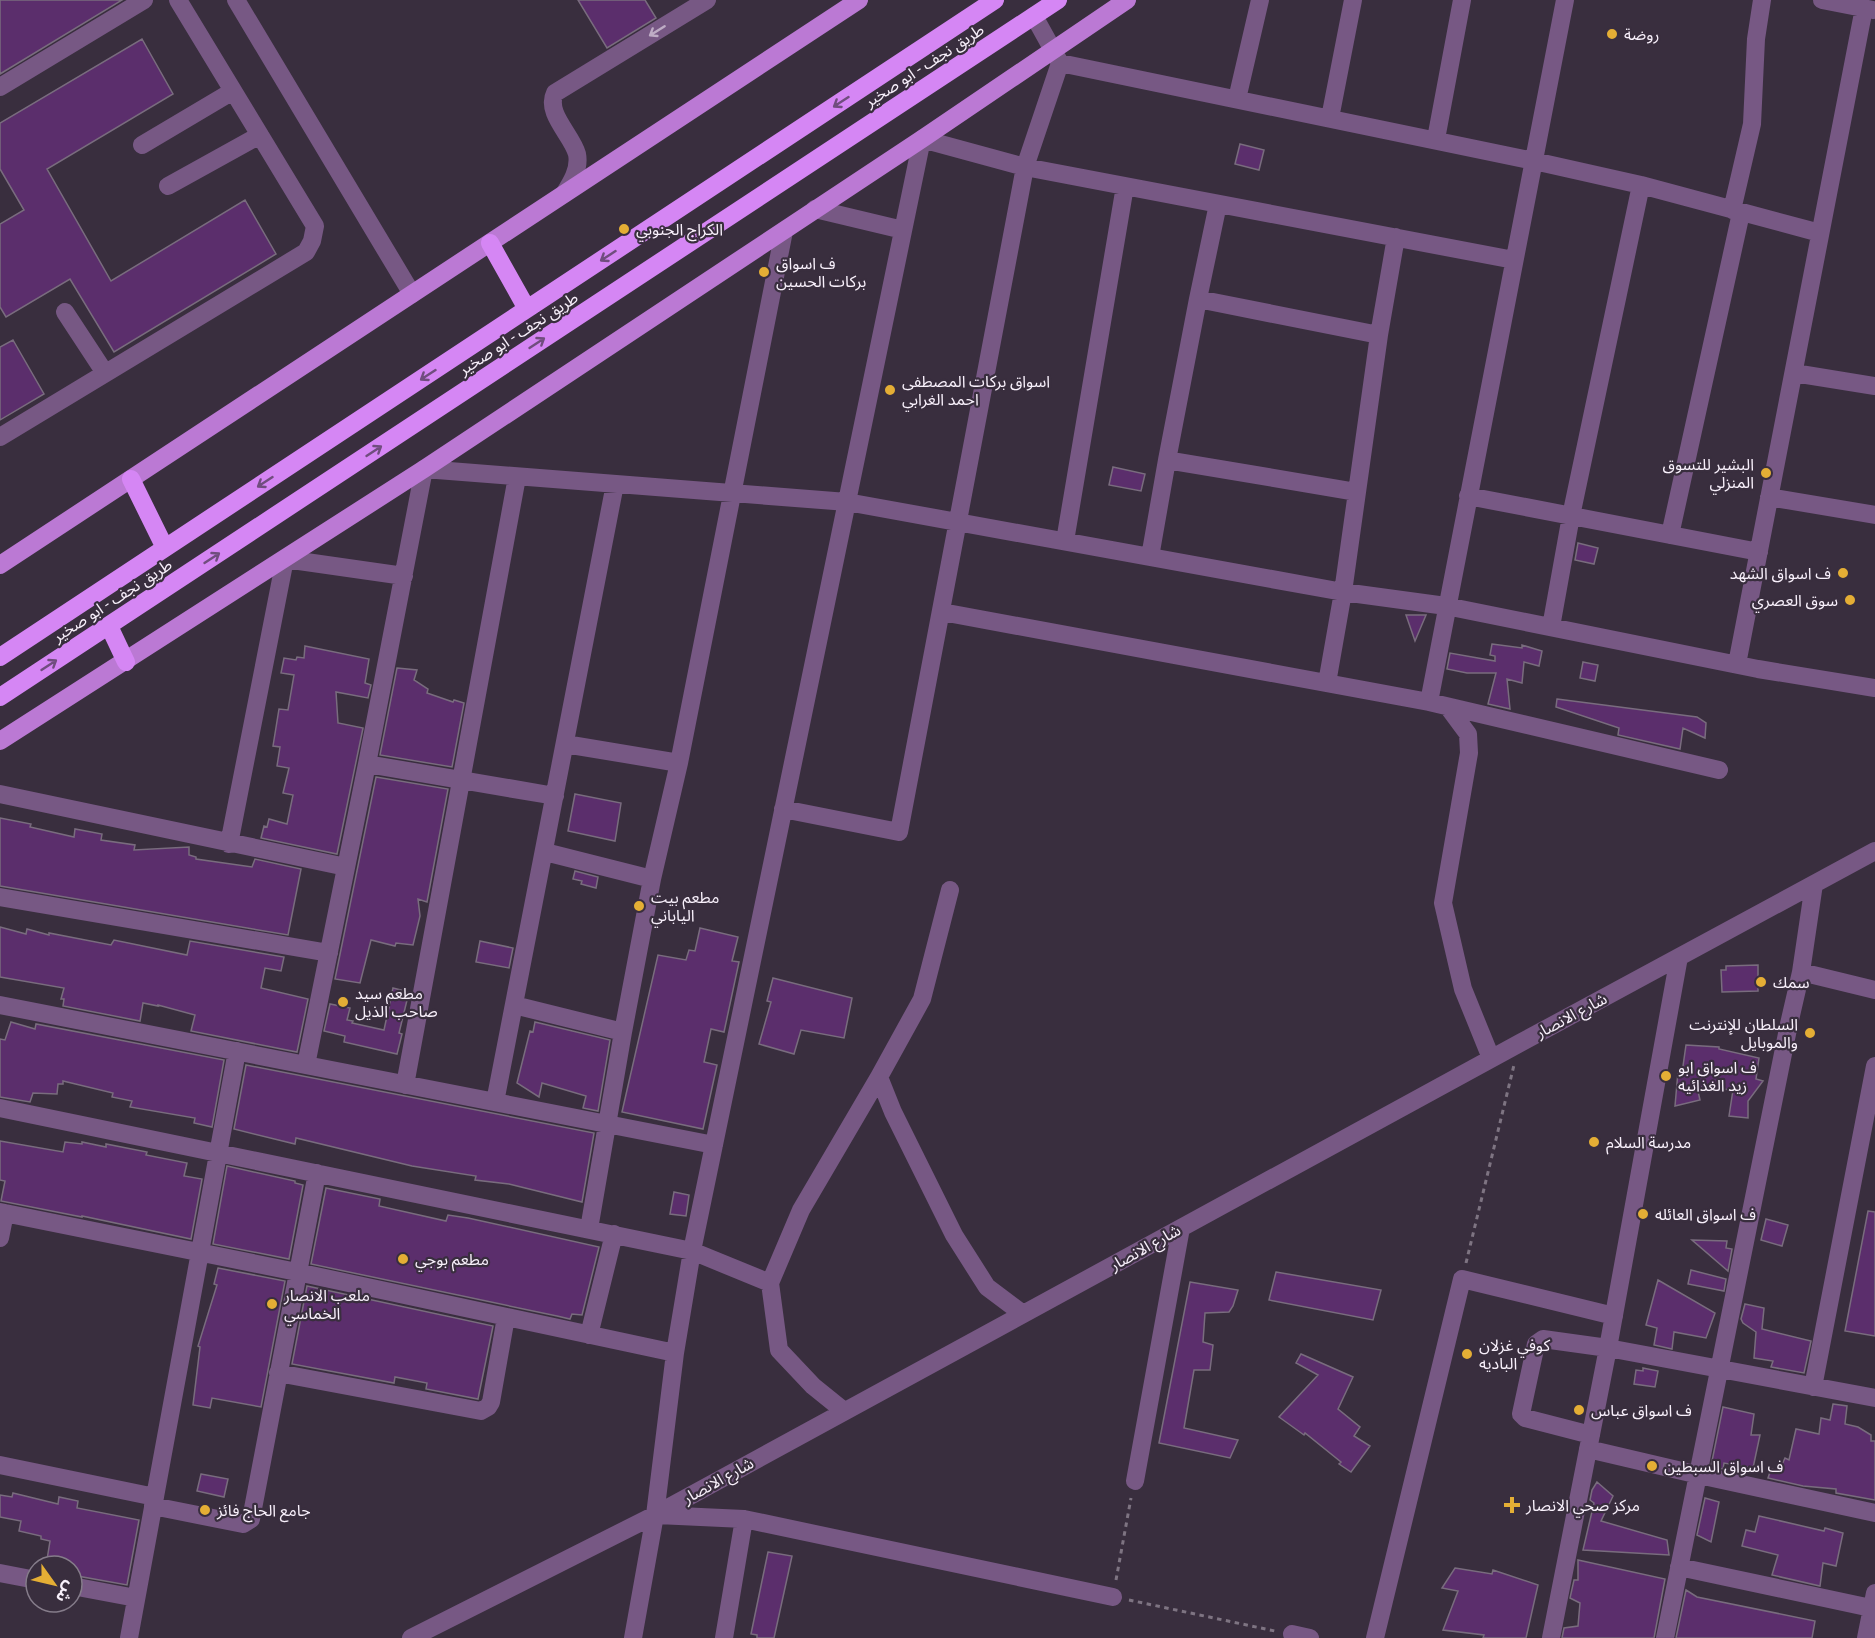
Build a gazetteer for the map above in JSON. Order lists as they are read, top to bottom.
{
  "streets": {
    "highway": ["طريق نجف - ابو صخير"],
    "street": ["شارع الانصار"]
  },
  "places": {
    "other": [
      "روضة",
      "الكراج الجنوبي",
      "ف اسواق بركات الحسين",
      "اسواق بركات المصطفى احمد الغرابي",
      "البشير للتسوق المنزلي",
      "ف اسواق الشهد",
      "سوق العصري",
      "مطعم بيت الياباني",
      "سمك",
      "مطعم سيد صاحب الذيل",
      "السلطان للإنترنت والموبايل",
      "ف اسواق ابو زيد الغذائيه",
      "مدرسة السلام",
      "ف اسواق العائله",
      "مطعم بوجي",
      "ملعب الانصار الخماسي",
      "كوفي غزلان الباديه",
      "ف اسواق عباس",
      "ف اسواق السبطين",
      "جامع الحاج فائز"
    ],
    "health": ["مركز صحي الانصار"]
  },
  "north": "bottom right"
}
